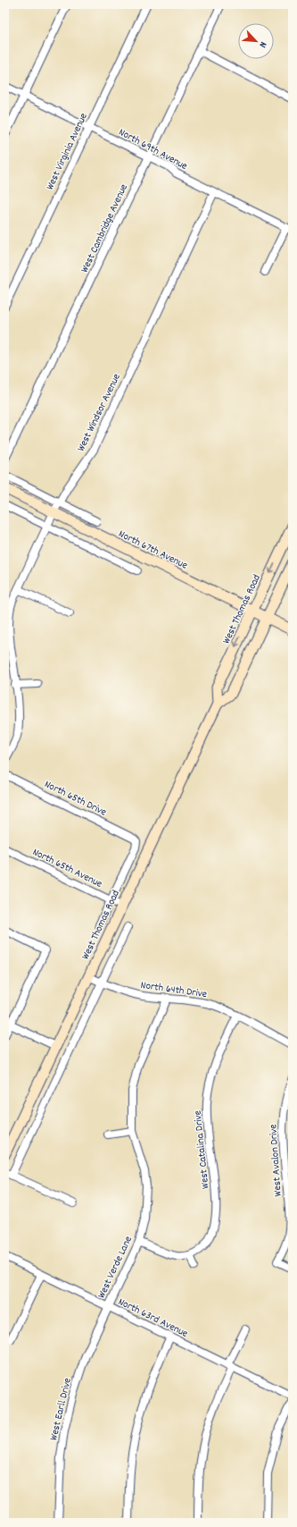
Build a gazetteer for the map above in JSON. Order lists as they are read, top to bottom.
{
  "streets": {
    "main road": ["North 67th Avenue", "West Thomas Road"],
    "street": [
      "North 69th Avenue",
      "West Virginia Avenue",
      "West Cambridge Avenue",
      "West Windsor Avenue",
      "North 65th Drive",
      "North 65th Avenue",
      "North 64th Drive",
      "West Catalina Drive",
      "West Avalon Drive",
      "West Verde Lane",
      "North 63rd Avenue",
      "West Earll Drive"
    ]
  },
  "crossings": [
    ["North 69th Avenue", "West Virginia Avenue"],
    ["North 69th Avenue", "West Cambridge Avenue"],
    ["North 69th Avenue", "West Windsor Avenue"],
    ["West Windsor Avenue", "North 67th Avenue"],
    ["North 67th Avenue", "West Thomas Road"],
    ["West Thomas Road", "North 65th Drive"],
    ["West Thomas Road", "North 65th Avenue"],
    ["West Thomas Road", "North 64th Drive"],
    ["North 64th Drive", "West Catalina Drive"],
    ["North 64th Drive", "West Verde Lane"],
    ["West Verde Lane", "North 63rd Avenue"],
    ["West Verde Lane", "West Earll Drive"],
    ["North 63rd Avenue", "West Earll Drive"]
  ],
  "north": "bottom right"
}
